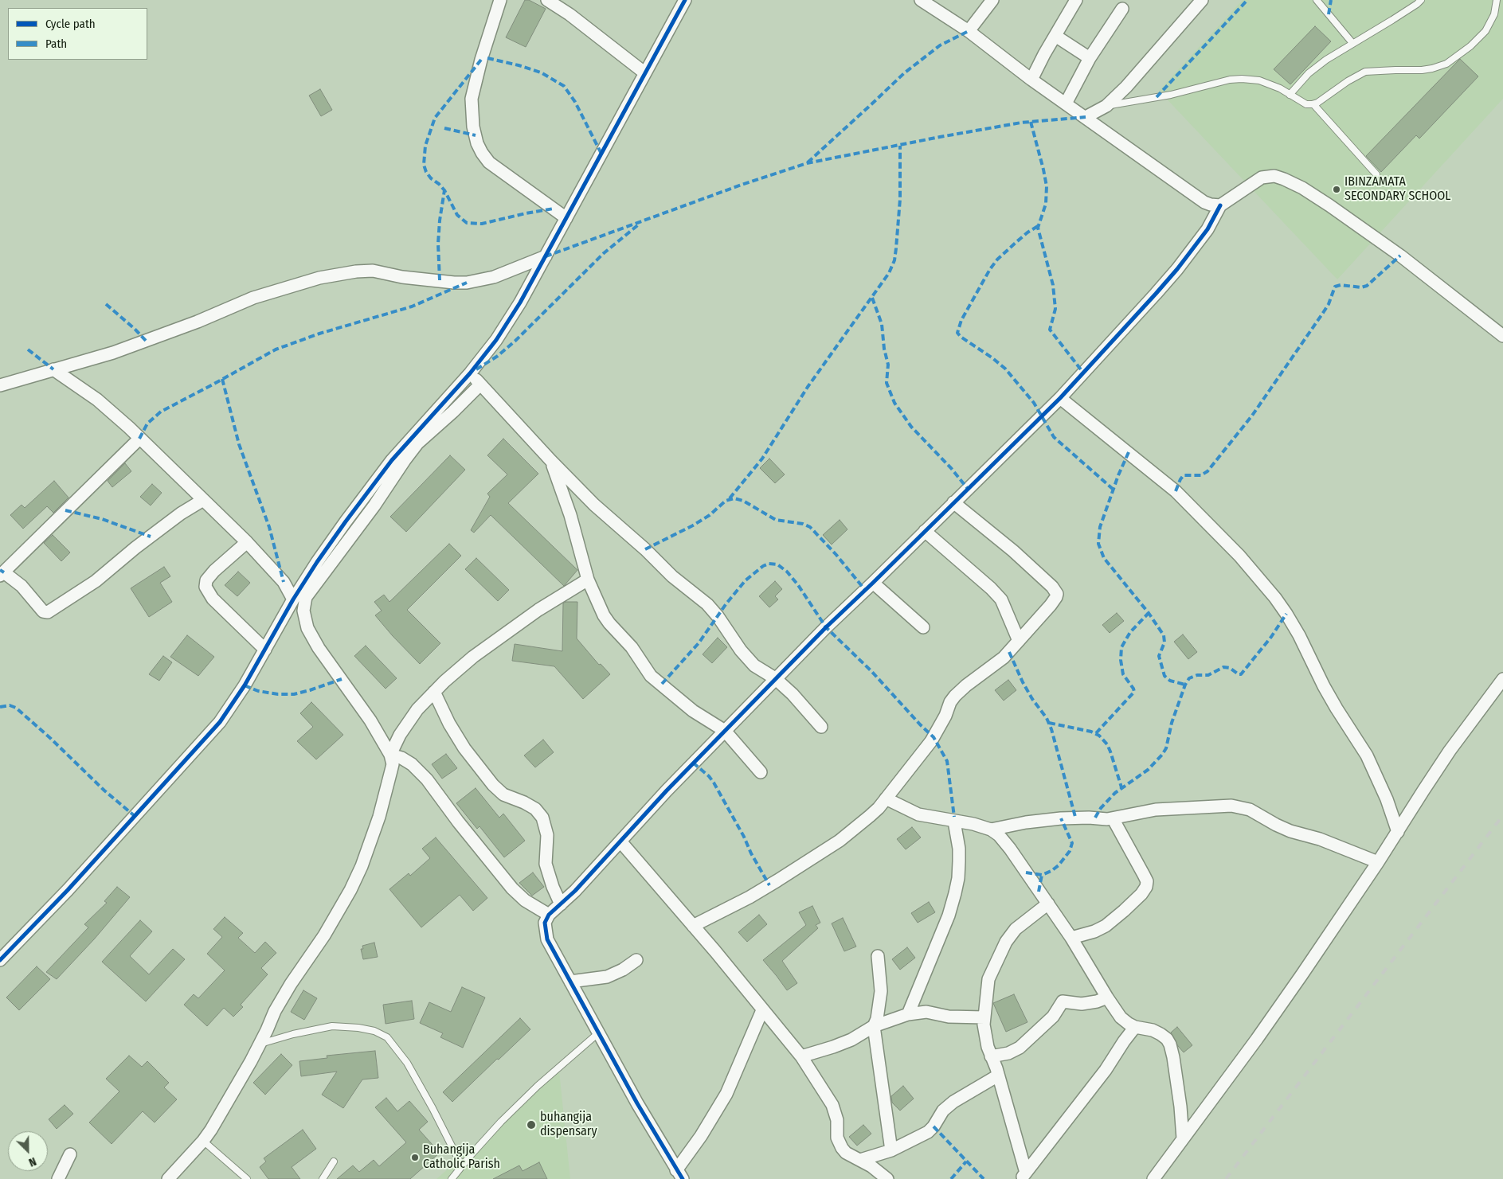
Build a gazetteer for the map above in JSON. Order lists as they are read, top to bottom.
{
  "places": ["IBINZAMATA SECONDARY SCHOOL", "buhangija dispensary", "Buhangija Catholic Parish"],
  "legend": ["Cycle path", "Path"],
  "north": "bottom right"
}
